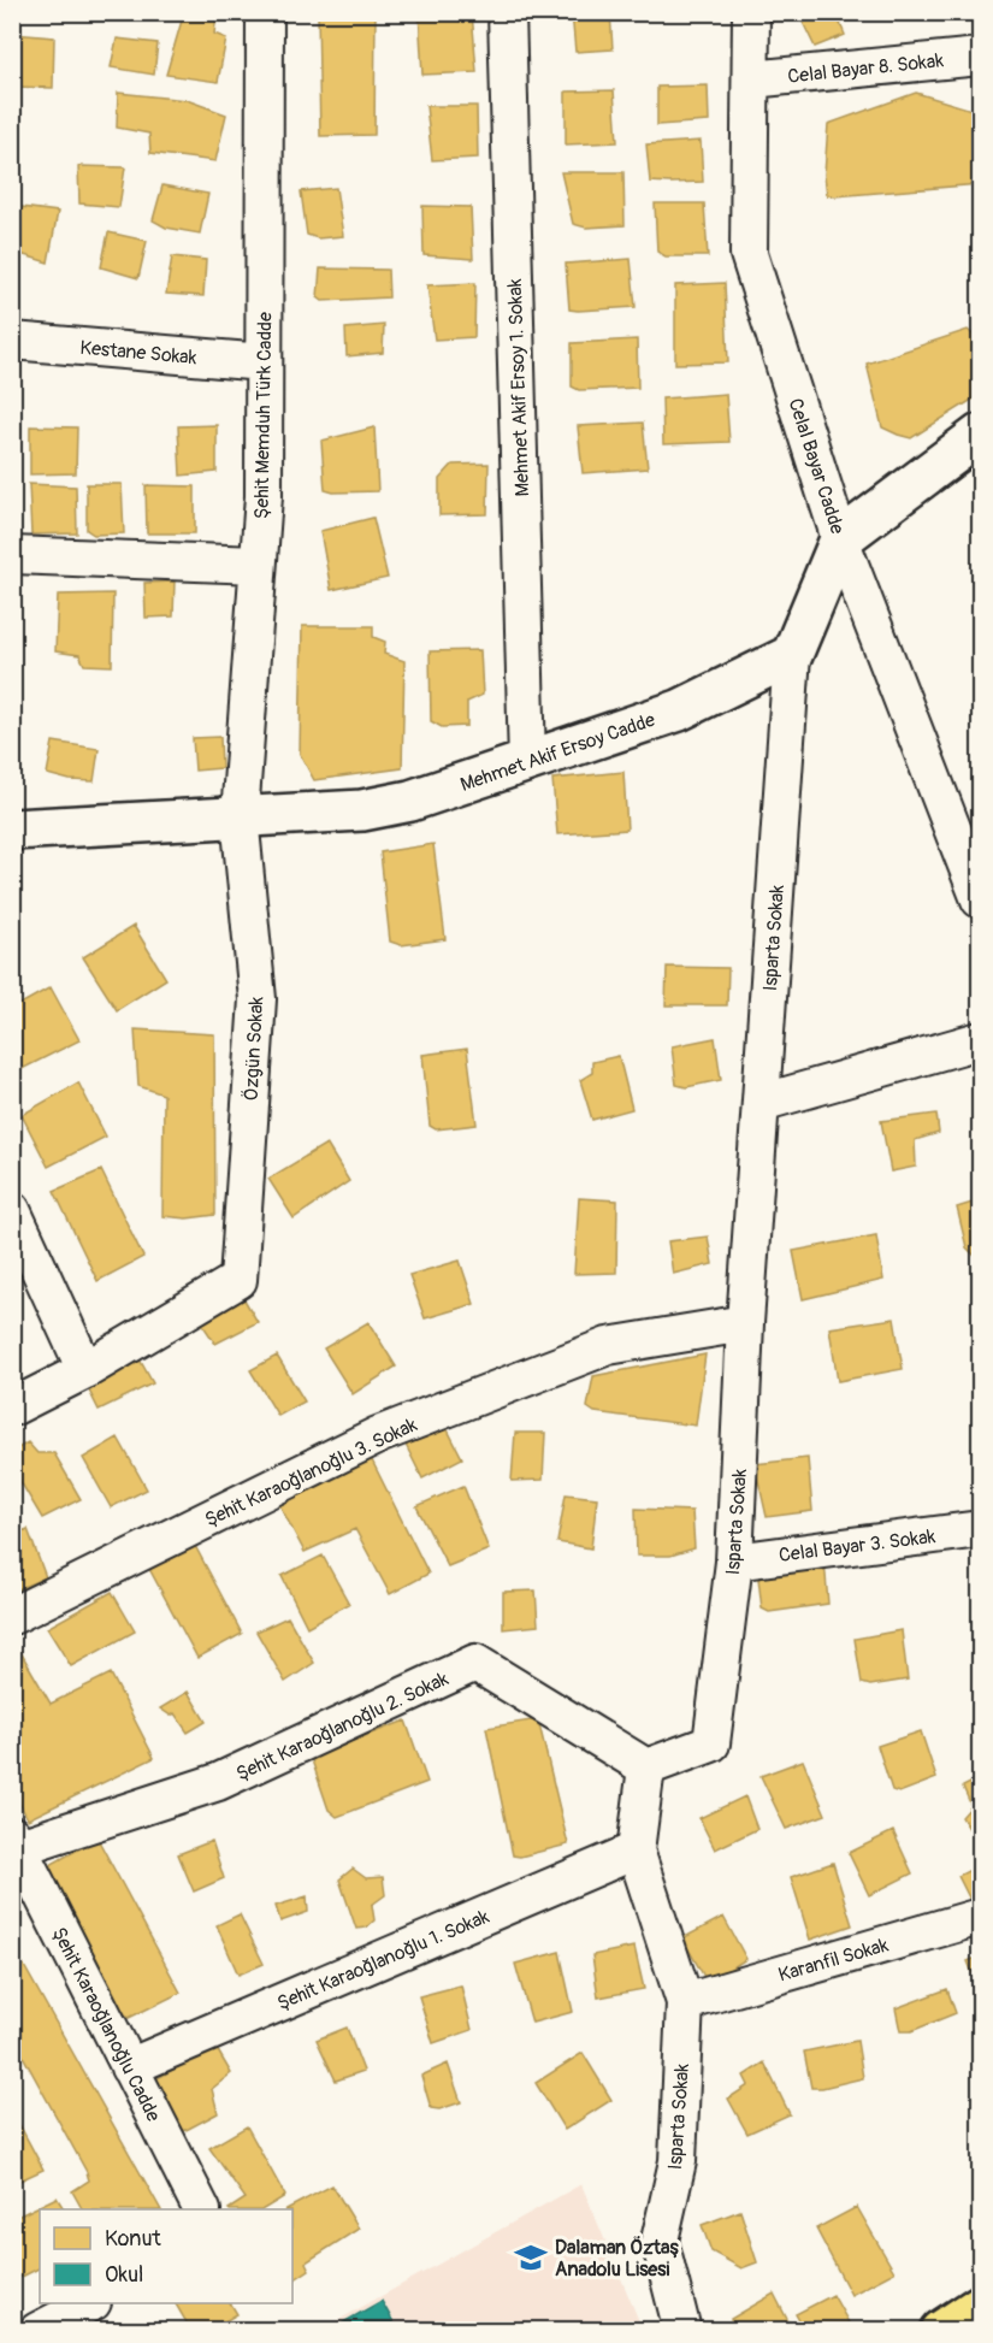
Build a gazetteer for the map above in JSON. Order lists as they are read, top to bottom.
{
  "streets": {
    "street": [
      "Celal Bayar 8. Sokak",
      "Kestane Sokak",
      "Mehmet Akif Ersoy 1. Sokak",
      "Şehit Memduh Türk Cadde",
      "Celal Bayar Cadde",
      "Mehmet Akif Ersoy Cadde",
      "Isparta Sokak",
      "Özgün Sokak",
      "Şehit Karaoğlanoğlu 3. Sokak",
      "Celal Bayar 3. Sokak",
      "Şehit Karaoğlanoğlu 2. Sokak",
      "Şehit Karaoğlanoğlu 1. Sokak",
      "Karanfil Sokak",
      "Şehit Karaoğlanoğlu Cadde"
    ]
  },
  "crossings": [
    ["Celal Bayar 8. Sokak", "Celal Bayar Cadde"],
    ["Kestane Sokak", "Şehit Memduh Türk Cadde"],
    ["Mehmet Akif Ersoy 1. Sokak", "Mehmet Akif Ersoy Cadde"],
    ["Şehit Memduh Türk Cadde", "Mehmet Akif Ersoy Cadde"],
    ["Şehit Memduh Türk Cadde", "Özgün Sokak"],
    ["Mehmet Akif Ersoy Cadde", "Isparta Sokak"],
    ["Mehmet Akif Ersoy Cadde", "Özgün Sokak"],
    ["Isparta Sokak", "Şehit Karaoğlanoğlu 3. Sokak"],
    ["Isparta Sokak", "Celal Bayar 3. Sokak"],
    ["Isparta Sokak", "Şehit Karaoğlanoğlu 2. Sokak"],
    ["Isparta Sokak", "Şehit Karaoğlanoğlu 1. Sokak"],
    ["Isparta Sokak", "Karanfil Sokak"],
    ["Şehit Karaoğlanoğlu 2. Sokak", "Şehit Karaoğlanoğlu Cadde"],
    ["Şehit Karaoğlanoğlu 1. Sokak", "Şehit Karaoğlanoğlu Cadde"]
  ],
  "places": {
    "school or university": ["Dalaman Öztaş Anadolu Lisesi"]
  },
  "legend": ["Konut", "Okul"]
}
